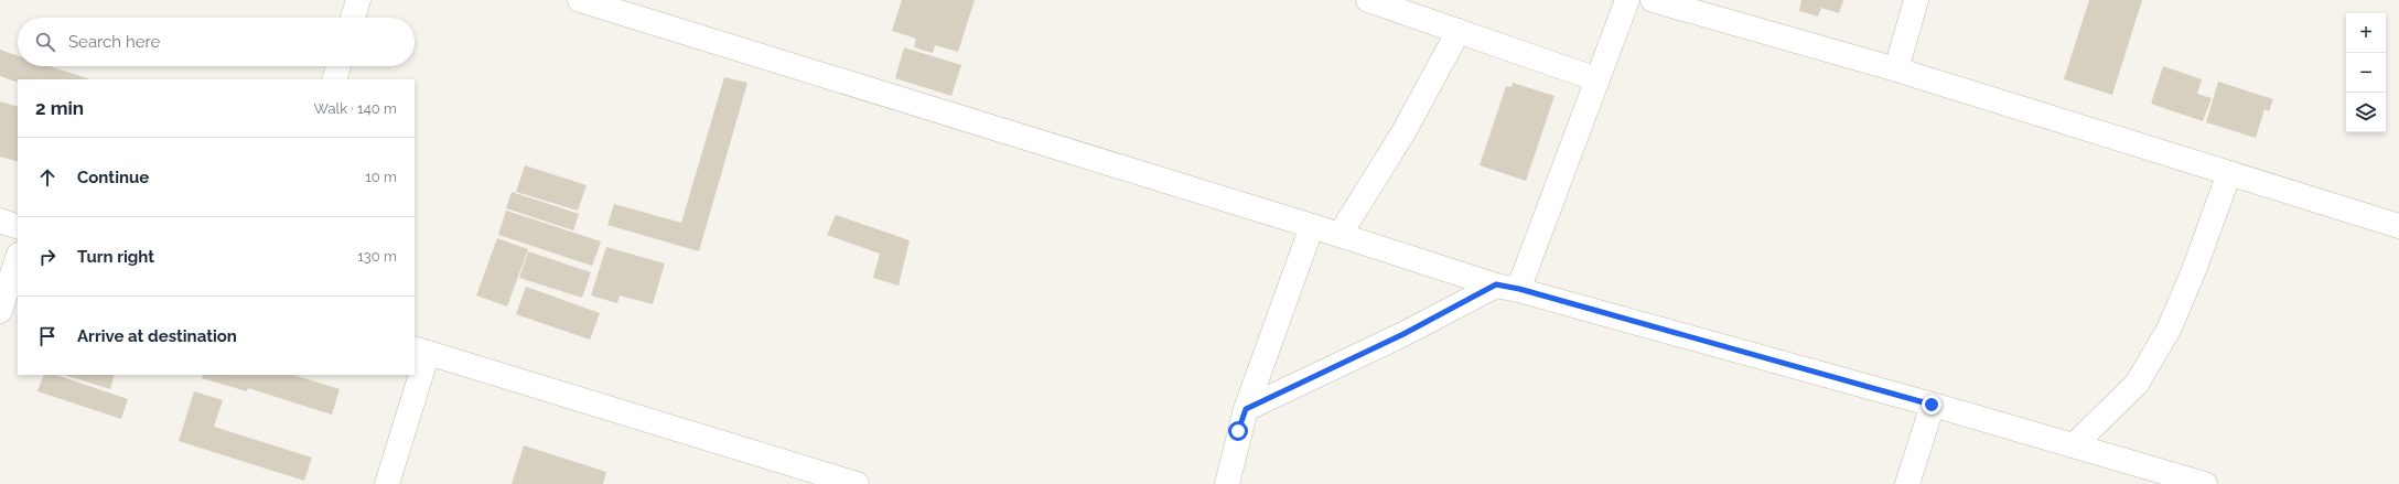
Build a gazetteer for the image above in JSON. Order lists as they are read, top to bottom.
{
  "page": {
    "map_buttons": ["+", "−"],
    "search": "Search here",
    "heading": ["2 min", "Walk · 140 m"],
    "list": [
      ["Continue", "10 m"],
      ["Turn right", "130 m"],
      "Arrive at destination"
    ]
  }
}
